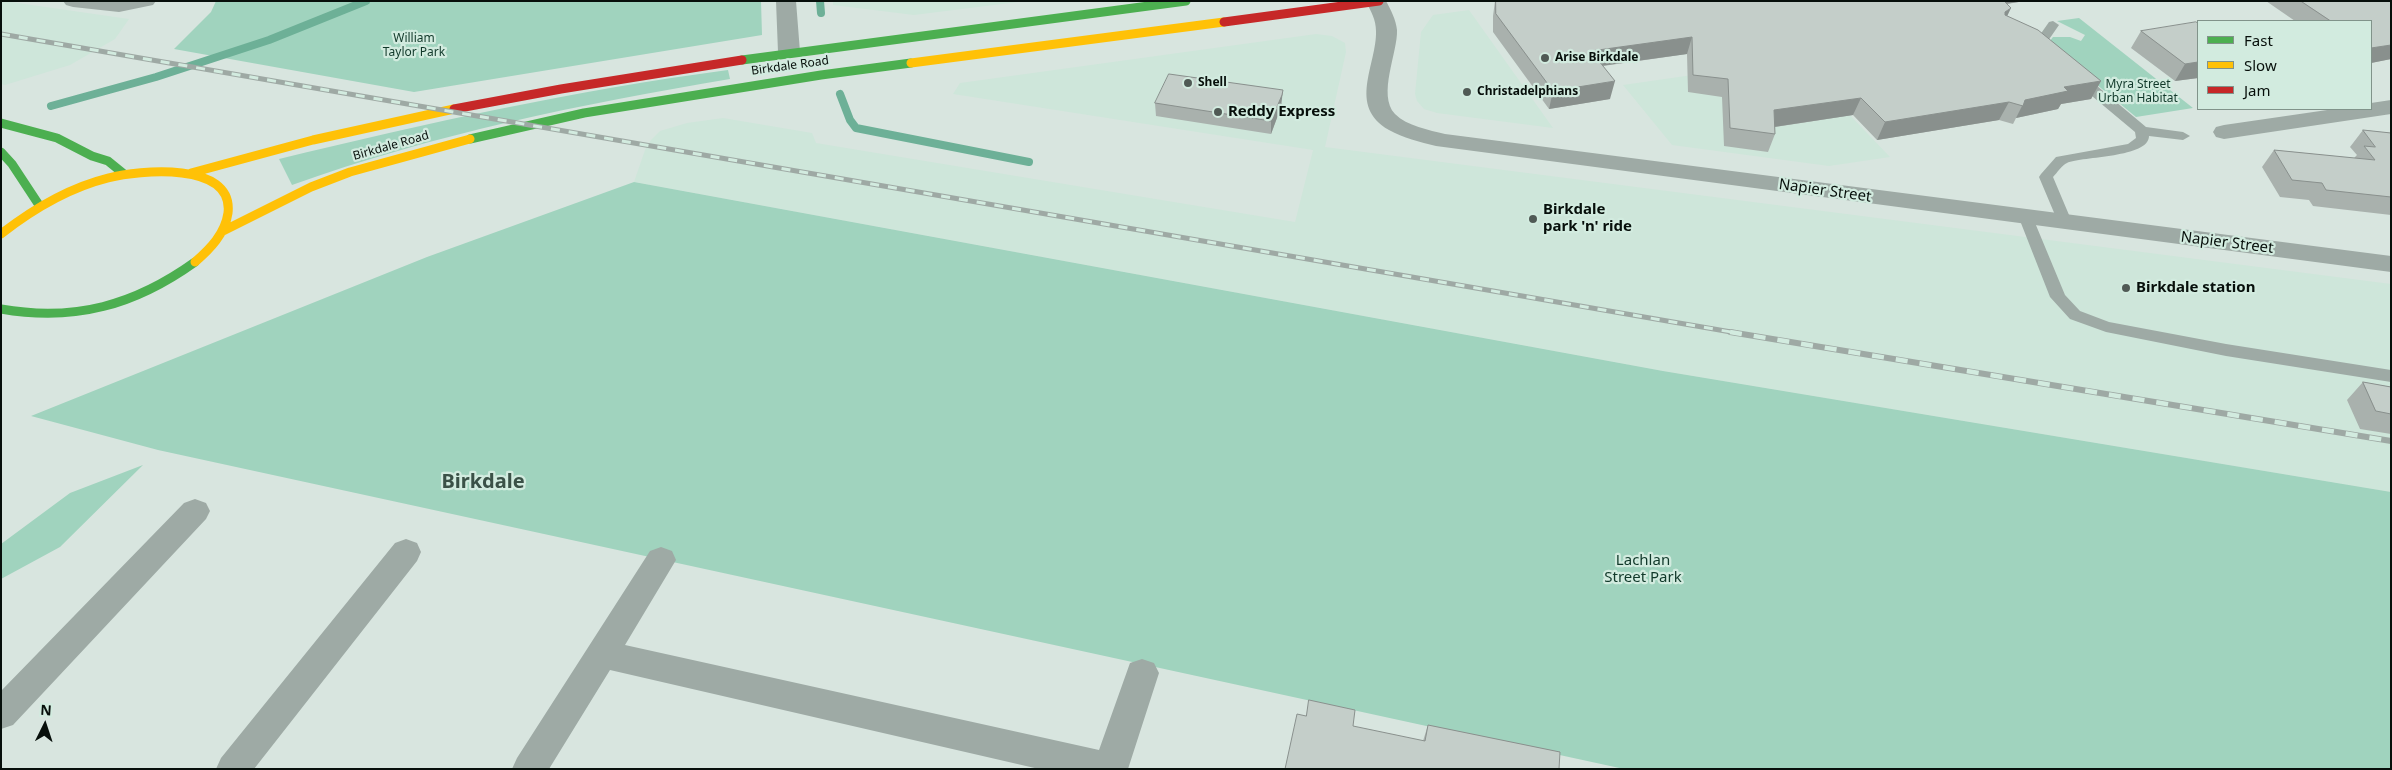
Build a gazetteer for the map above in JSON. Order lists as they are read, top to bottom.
{
  "streets": {
    "main road": ["Birkdale Road"],
    "street": ["Napier Street"]
  },
  "crossings": [
    ["Birkdale Road", "Napier Street"]
  ],
  "districts": ["Birkdale"],
  "parks": ["William Taylor Park", "Myra Street Urban Habitat", "Lachlan Street Park"],
  "places": [
    "Arise Birkdale",
    "Shell",
    "Christadelphians",
    "Reddy Express",
    "Birkdale park 'n' ride",
    "Birkdale station"
  ],
  "legend": ["Fast", "Slow", "Jam"],
  "north": "top"
}
